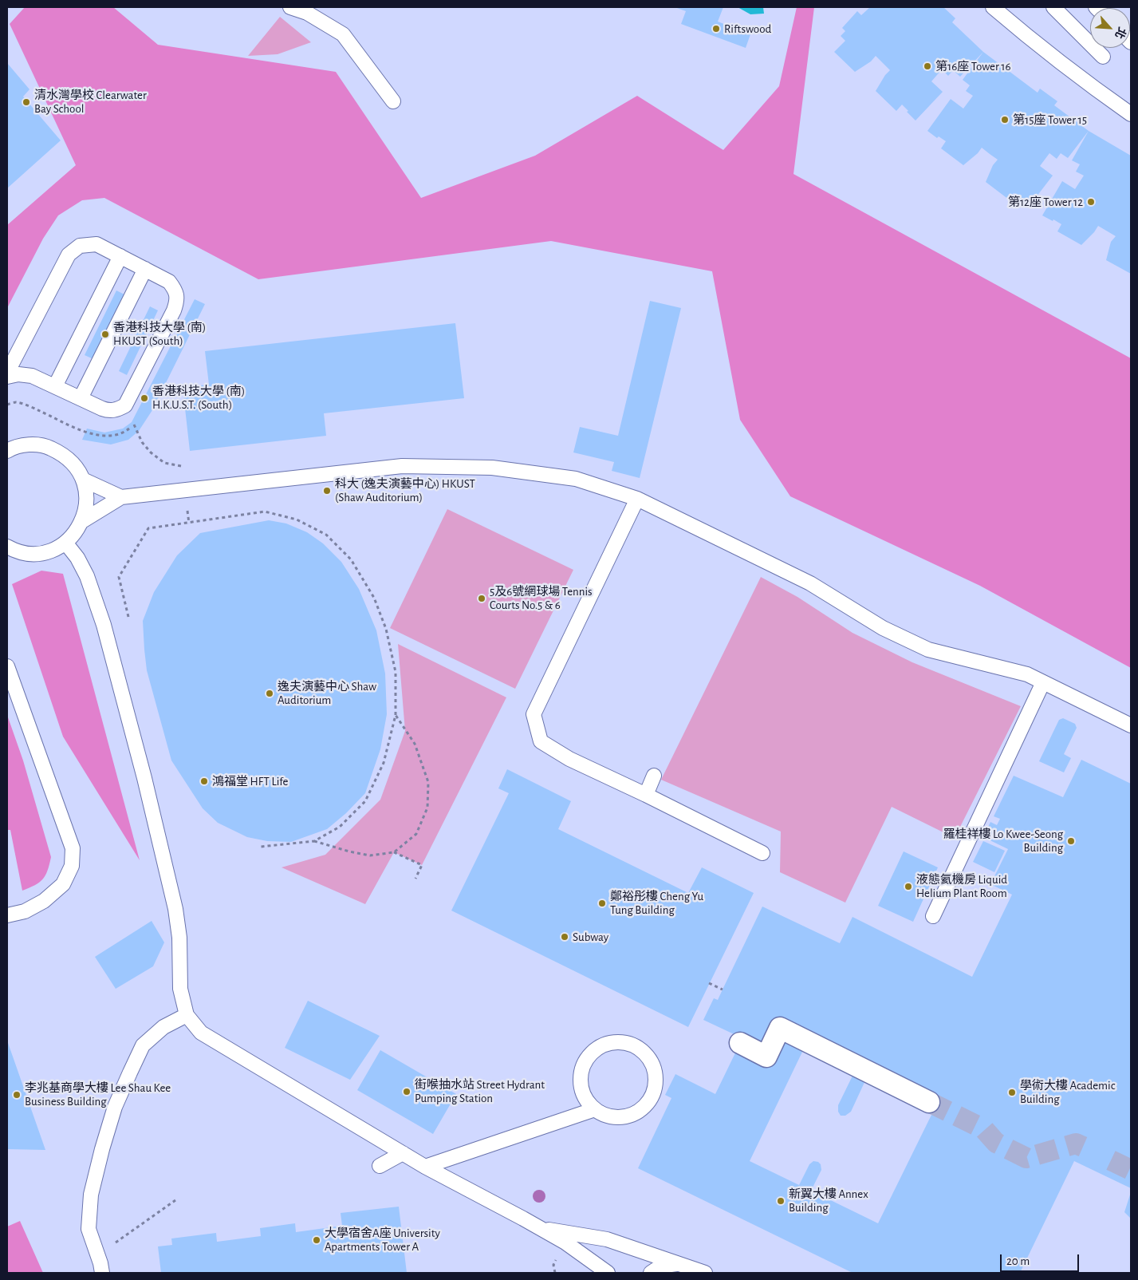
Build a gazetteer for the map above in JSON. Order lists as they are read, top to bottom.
{
  "places": [
    "Riftswood",
    "第16座 Tower 16",
    "清水灣學校 Clearwater Bay School",
    "第15座 Tower 15",
    "第12座 Tower 12",
    "香港科技大學 (南) HKUST (South)",
    "香港科技大學 (南) H.K.U.S.T. (South)",
    "科大 (逸夫演藝中心) HKUST (Shaw Auditorium)",
    "5及6號網球場 Tennis Courts No.5 & 6",
    "逸夫演藝中心 Shaw Auditorium",
    "鴻福堂 HFT Life",
    "羅桂祥樓 Lo Kwee-Seong Building",
    "液態氦機房 Liquid Helium Plant Room",
    "鄭裕彤樓 Cheng Yu Tung Building",
    "Subway",
    "街喉抽水站 Street Hydrant Pumping Station",
    "學術大樓 Academic Building",
    "李兆基商學大樓 Lee Shau Kee Business Building",
    "新翼大樓 Annex Building",
    "大學宿舍A座 University Apartments Tower A"
  ],
  "scale_bar": "20 m",
  "north": "bottom right"
}
